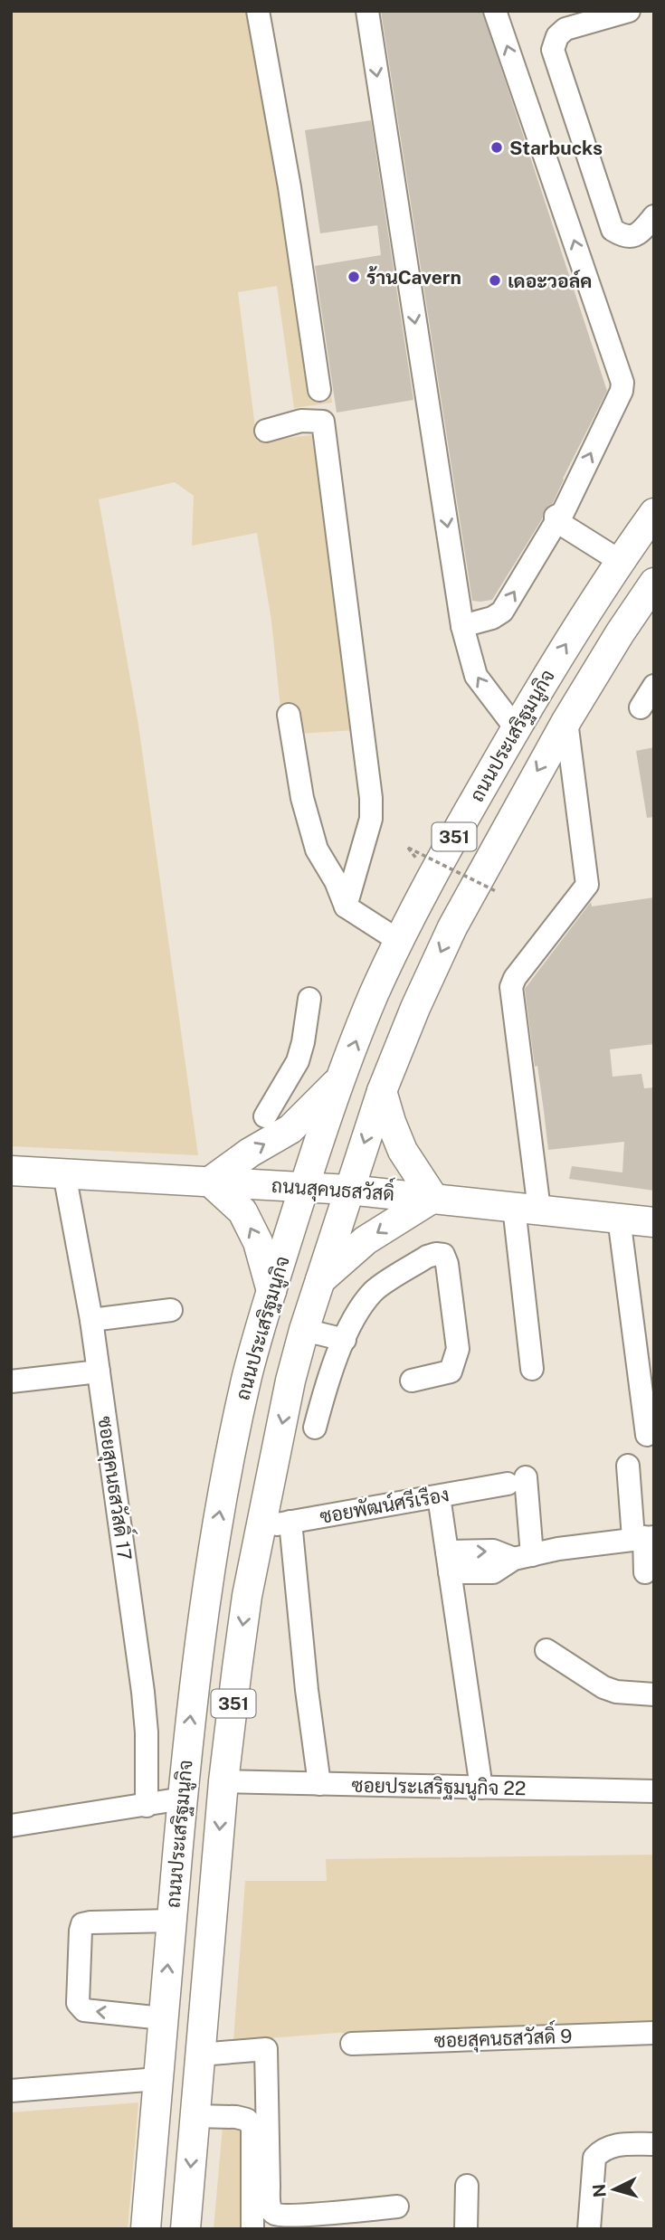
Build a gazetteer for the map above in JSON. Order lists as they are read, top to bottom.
{
  "streets": {
    "main road": ["ถนนประเสริฐมนูกิจ", "351", "ถนนสุคนธสวัสดิ์"],
    "street": [
      "ซอยสุคนธสวัสดิ์ 17",
      "ซอยพัฒน์ศรีเรือง",
      "ซอยประเสริฐมนูกิจ 22",
      "ซอยสุคนธสวัสดิ์ 9"
    ]
  },
  "crossings": [
    ["ถนนประเสริฐมนูกิจ", "ถนนสุคนธสวัสดิ์"],
    ["ถนนประเสริฐมนูกิจ", "ซอยพัฒน์ศรีเรือง"],
    ["ถนนประเสริฐมนูกิจ", "ซอยประเสริฐมนูกิจ 22"],
    ["ถนนสุคนธสวัสดิ์", "ซอยสุคนธสวัสดิ์ 17"]
  ],
  "places": ["Starbucks", "ร้านCavern", "เดอะวอล์ค"],
  "north": "left"
}
